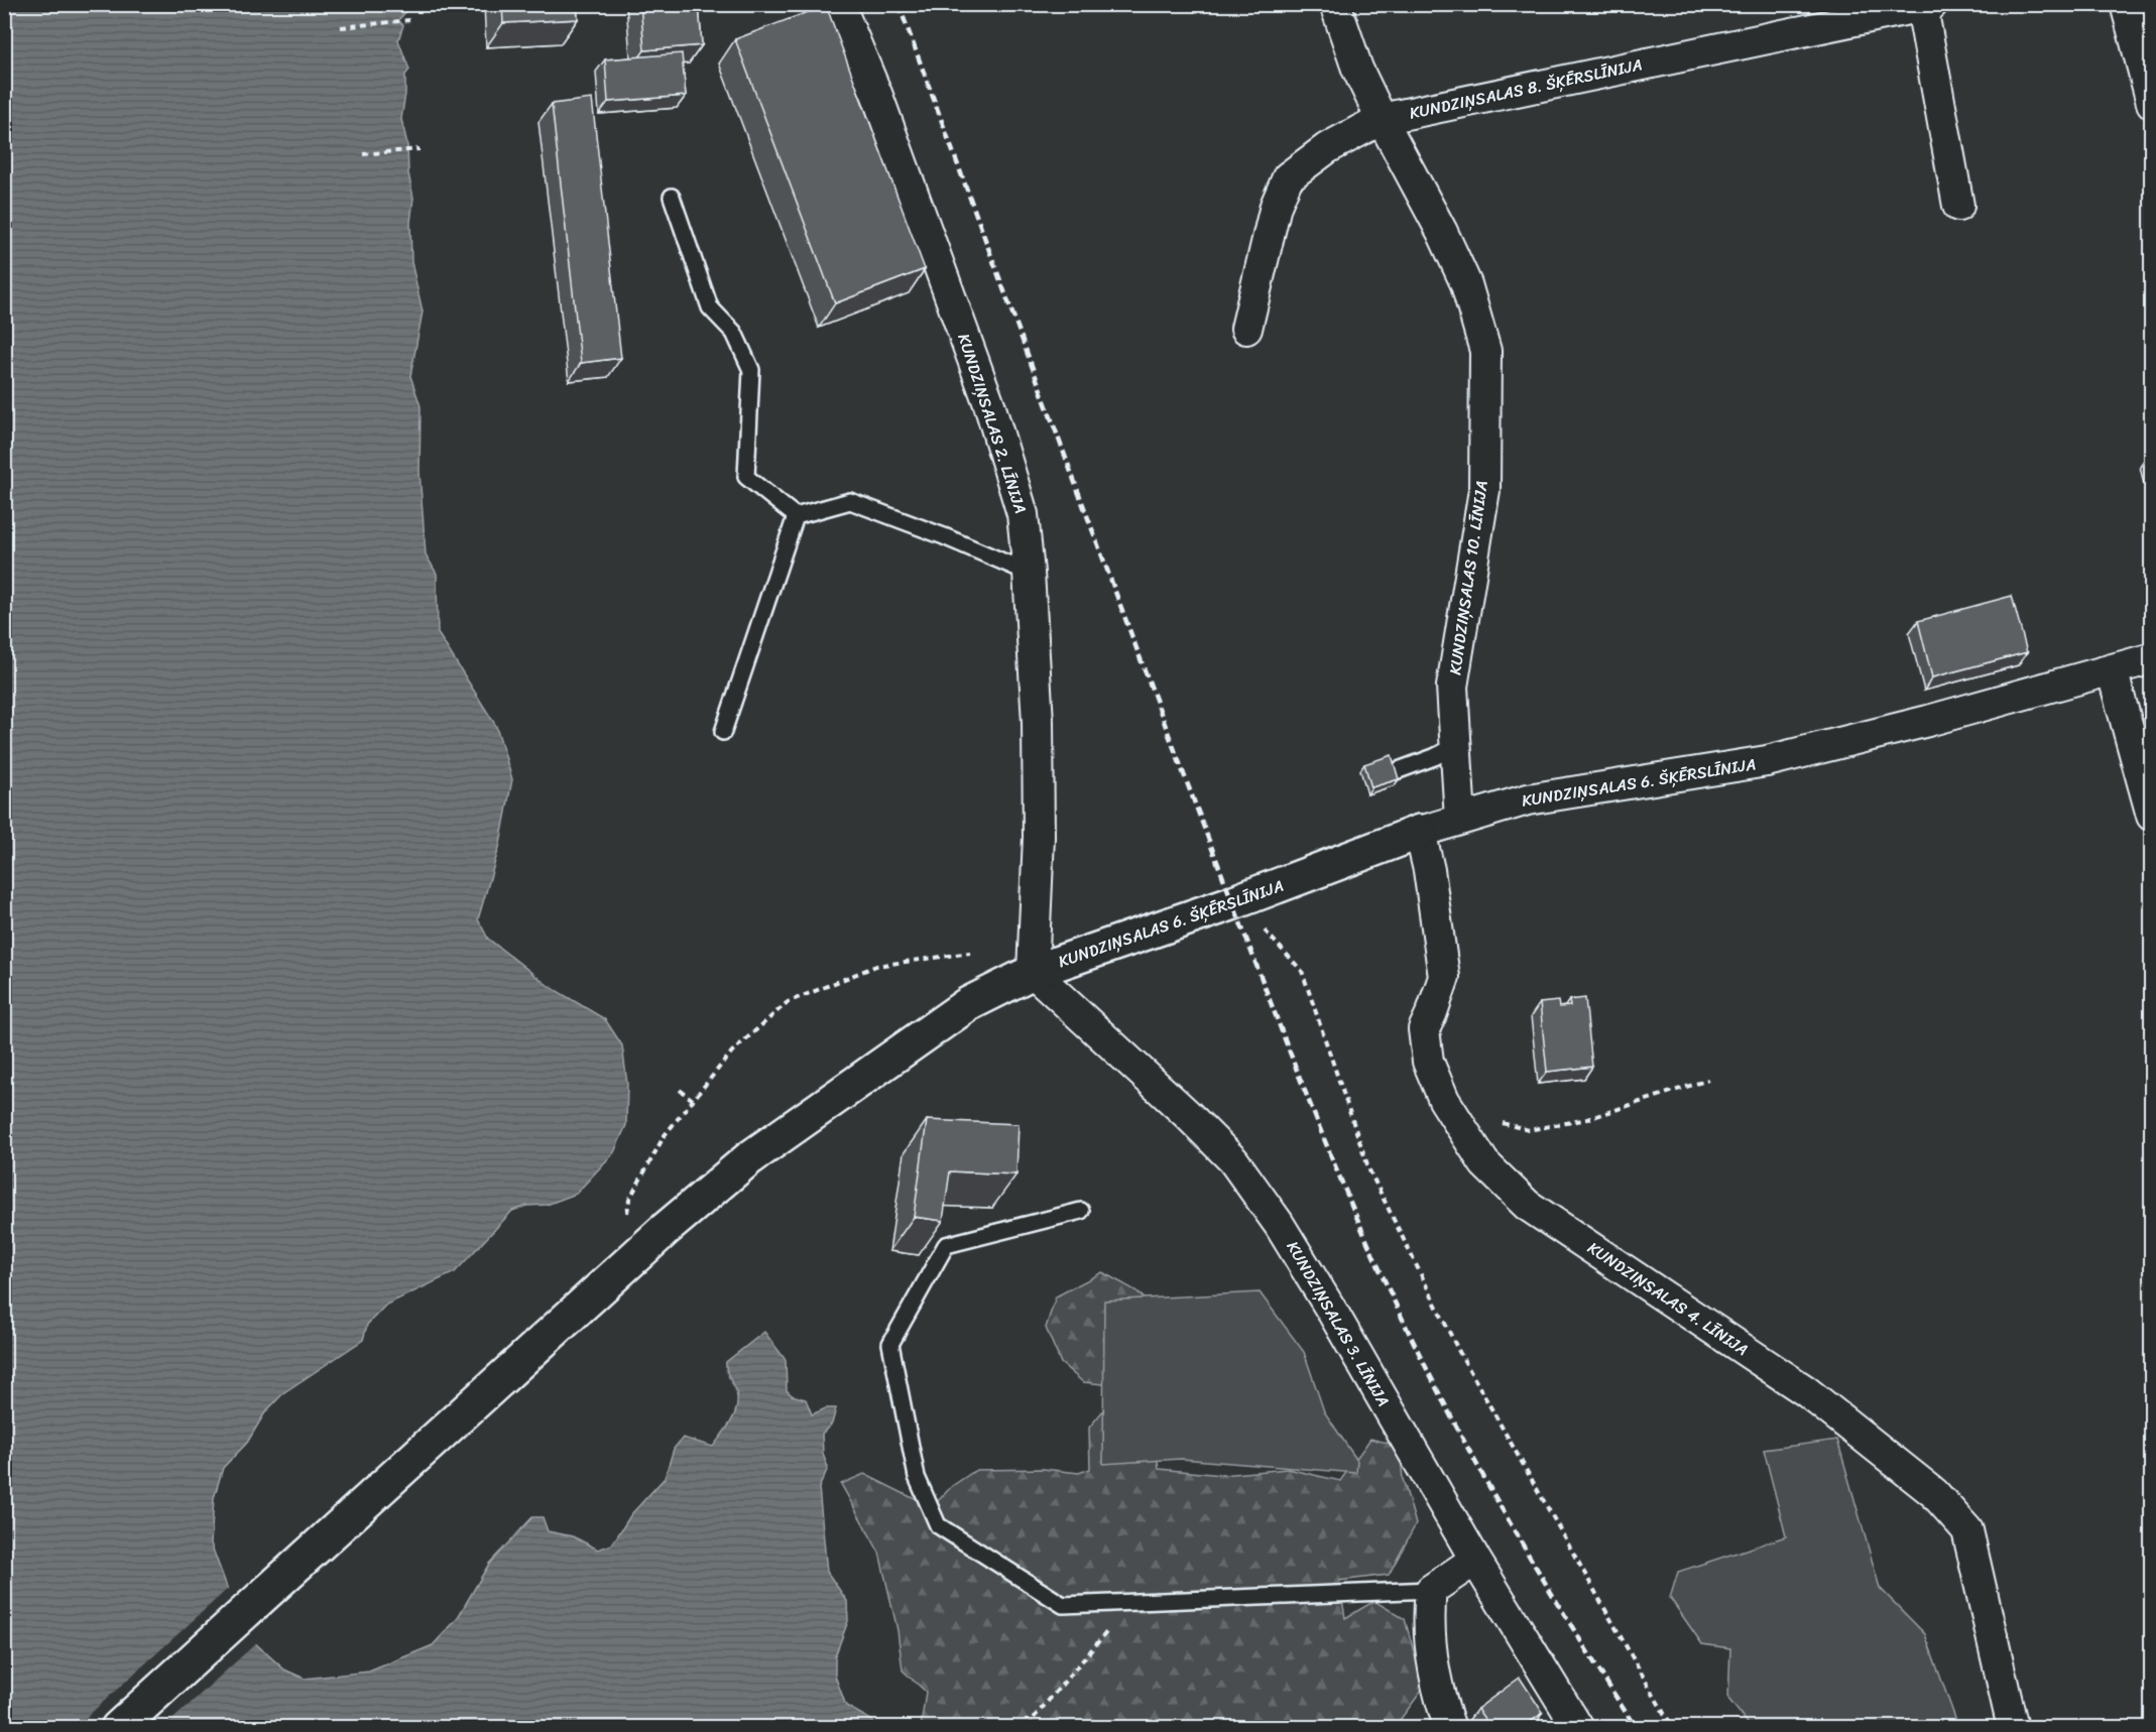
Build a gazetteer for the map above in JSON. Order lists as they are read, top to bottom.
{
  "streets": {
    "street": [
      "KUNDZIŅSALAS 8. ŠĶĒRSLĪNIJA",
      "KUNDZIŅSALAS 2. LĪNIJA",
      "KUNDZIŅSALAS 10. LĪNIJA",
      "KUNDZIŅSALAS 6. ŠĶĒRSLĪNIJA",
      "KUNDZIŅSALAS 4. LĪNIJA",
      "KUNDZIŅSALAS 3. LĪNIJA"
    ]
  },
  "crossings": [
    ["KUNDZIŅSALAS 8. ŠĶĒRSLĪNIJA", "KUNDZIŅSALAS 10. LĪNIJA"],
    ["KUNDZIŅSALAS 2. LĪNIJA", "KUNDZIŅSALAS 6. ŠĶĒRSLĪNIJA"],
    ["KUNDZIŅSALAS 2. LĪNIJA", "KUNDZIŅSALAS 3. LĪNIJA"],
    ["KUNDZIŅSALAS 10. LĪNIJA", "KUNDZIŅSALAS 6. ŠĶĒRSLĪNIJA"],
    ["KUNDZIŅSALAS 6. ŠĶĒRSLĪNIJA", "KUNDZIŅSALAS 4. LĪNIJA"],
    ["KUNDZIŅSALAS 6. ŠĶĒRSLĪNIJA", "KUNDZIŅSALAS 3. LĪNIJA"]
  ]
}
